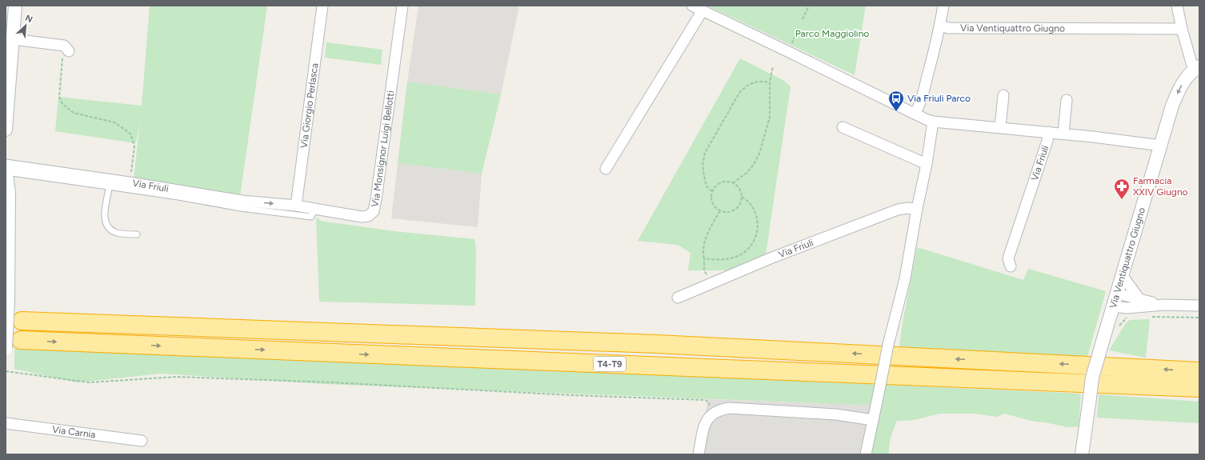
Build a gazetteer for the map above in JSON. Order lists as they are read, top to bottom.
{
  "streets": {
    "highway": ["T4-T9"],
    "street": [
      "Via Ventiquattro Giugno",
      "Via Giorgio Perlasca",
      "Via Monsignor Luigi Bellotti",
      "Via Friuli",
      "Via Carnia"
    ]
  },
  "crossings": [
    ["Via Ventiquattro Giugno", "Via Friuli"],
    ["Via Giorgio Perlasca", "Via Monsignor Luigi Bellotti"],
    ["Via Giorgio Perlasca", "Via Friuli"],
    ["Via Monsignor Luigi Bellotti", "Via Friuli"]
  ],
  "parks": ["Parco Maggiolino"],
  "places": {
    "bus stop": ["Via Friuli Parco"],
    "pharmacy": ["Farmacia XXIV Giugno"]
  },
  "north": "top right"
}
